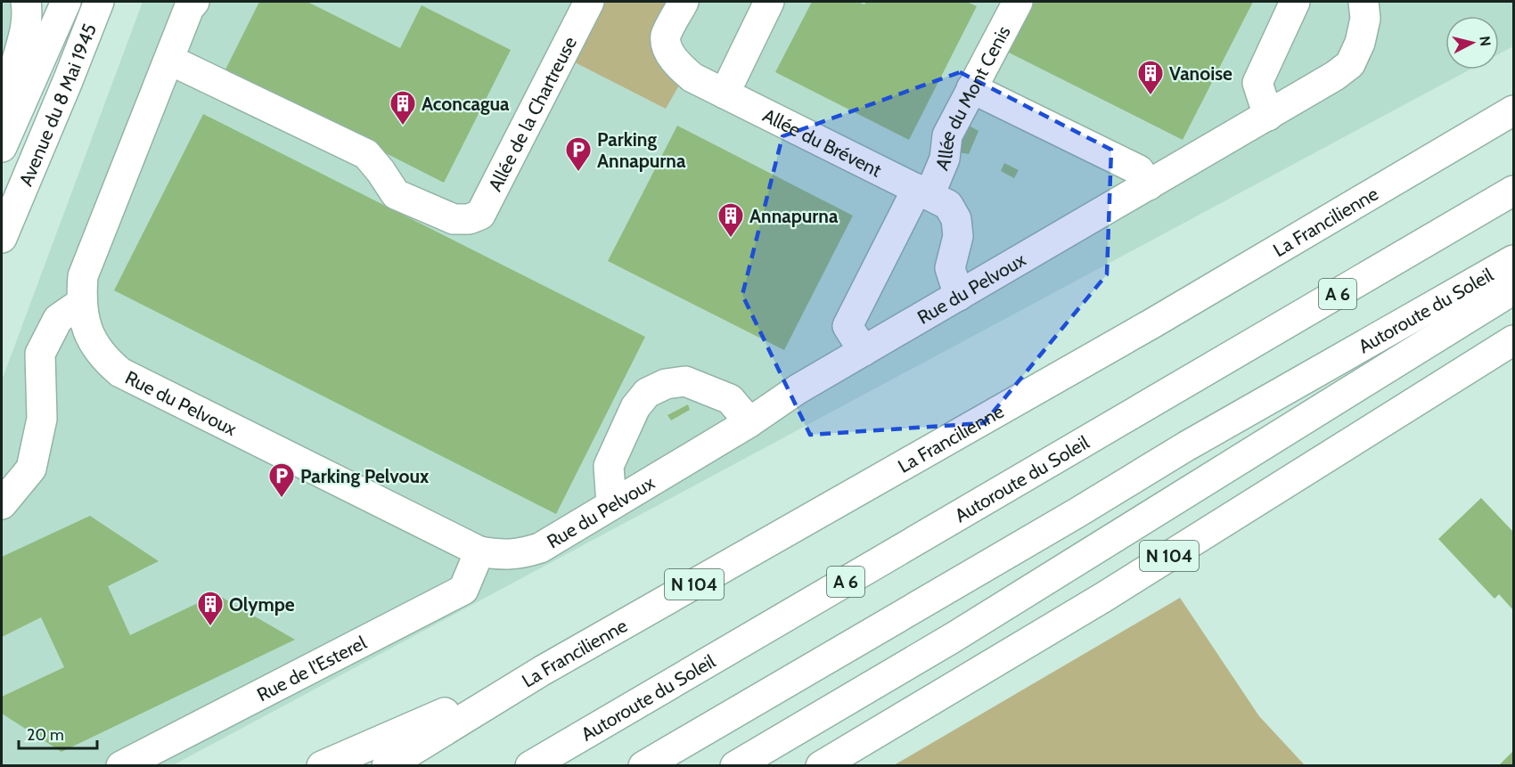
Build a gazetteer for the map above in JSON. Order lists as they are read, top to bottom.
{
  "streets": {
    "main road": [
      "Allée du Mont Cenis",
      "Avenue du 8 Mai 1945",
      "Allée de la Chartreuse",
      "Allée du Brévent",
      "La Francilienne",
      "Rue du Pelvoux",
      "A 6",
      "Autoroute du Soleil",
      "N 104",
      "Rue de l'Esterel"
    ]
  },
  "crossings": [
    ["Allée du Mont Cenis", "Allée du Brévent"],
    ["Allée du Mont Cenis", "Rue du Pelvoux"],
    ["Allée de la Chartreuse", "Rue du Pelvoux"],
    ["Allée du Brévent", "Rue du Pelvoux"],
    ["Rue du Pelvoux", "Rue de l'Esterel"]
  ],
  "places": {
    "building": [
      "Vanoise",
      "Aconcagua",
      "Annapurna",
      "Olympe"
    ],
    "parking": ["Parking Annapurna", "Parking Pelvoux"]
  },
  "scale_bar": "20 m",
  "north": "right"
}
